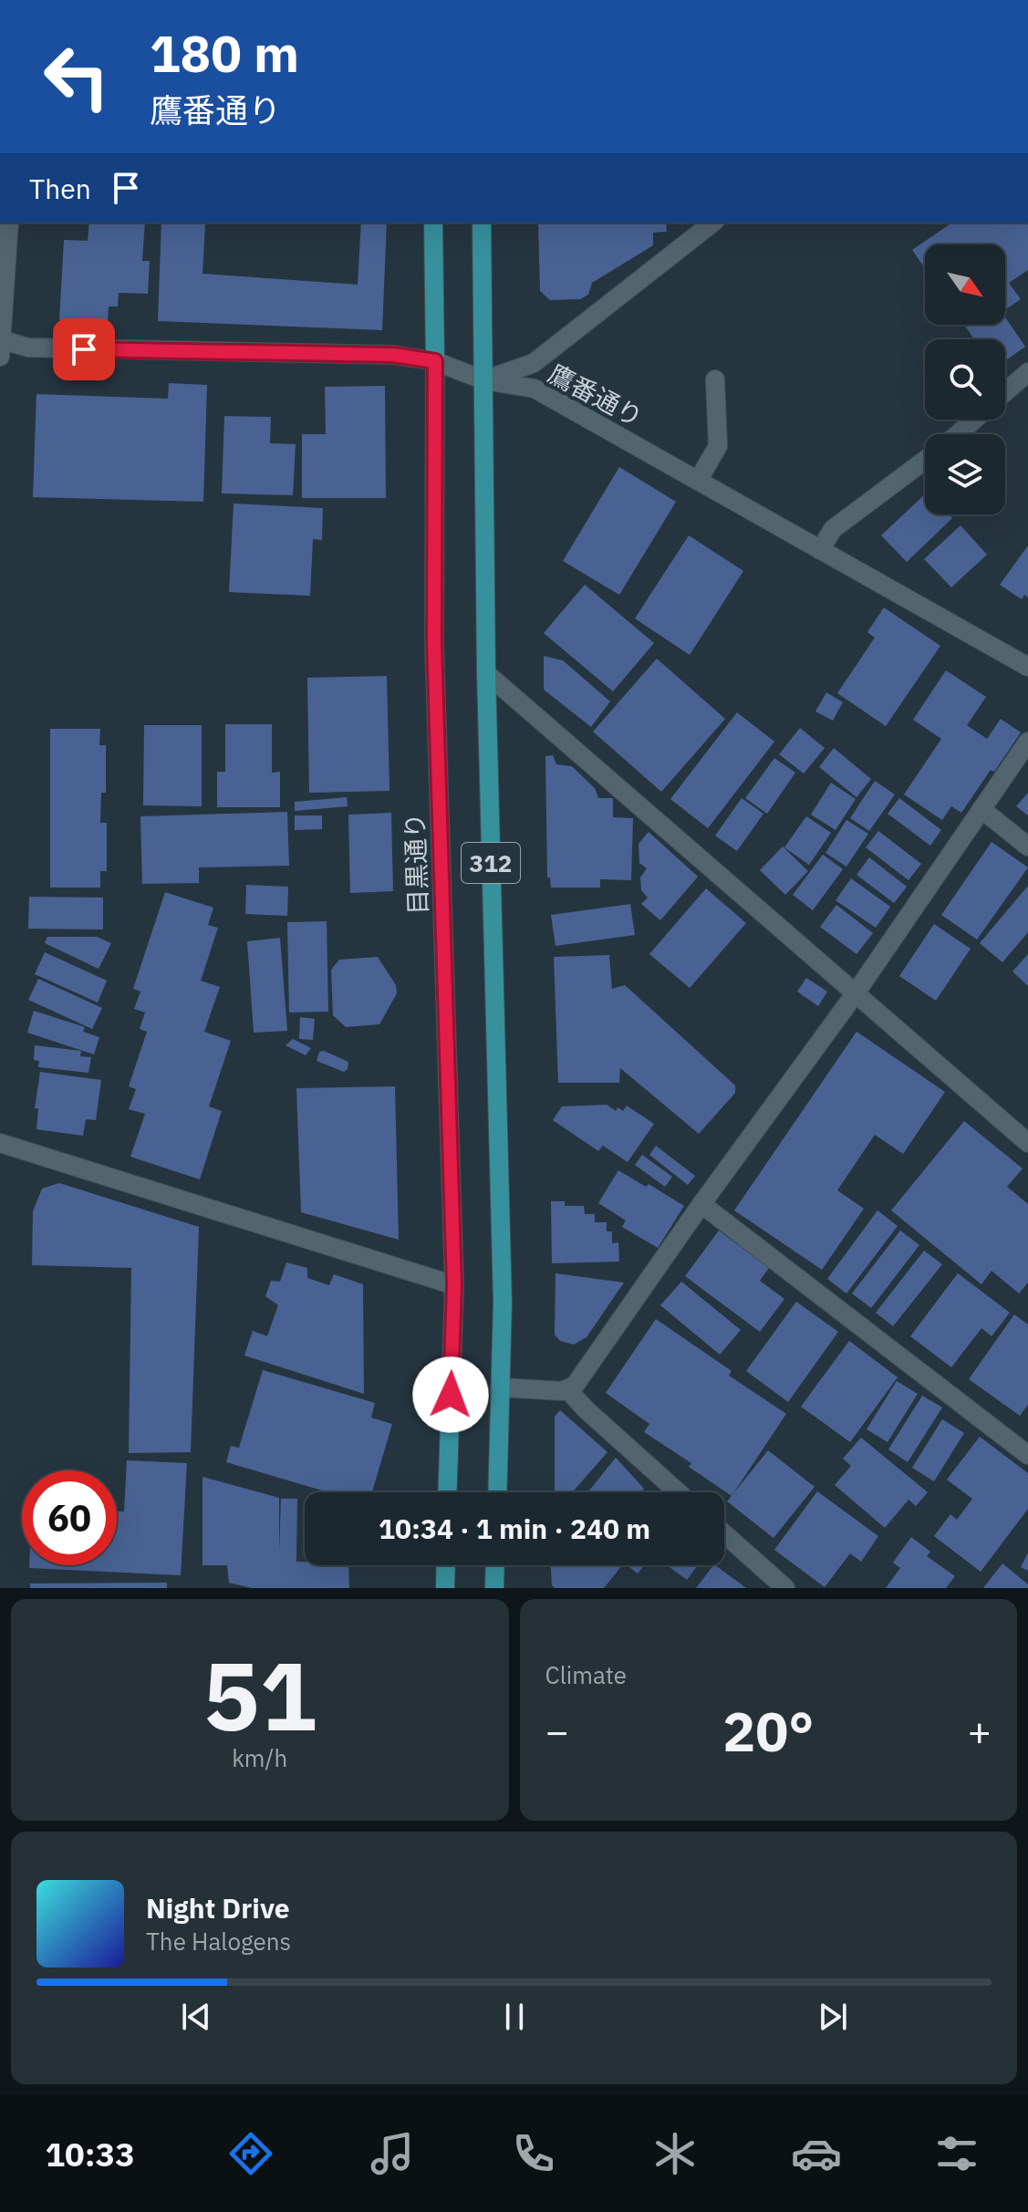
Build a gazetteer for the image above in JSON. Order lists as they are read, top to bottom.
{
  "streets": {
    "main road": ["312", "目黒通り"],
    "street": ["鷹番通り"]
  },
  "crossings": [
    ["鷹番通り", "312"],
    ["鷹番通り", "目黒通り"]
  ],
  "north": "bottom right",
  "page": {
    "turn": ["180 m", "鷹番通り"],
    "then": "Then",
    "limit": "60",
    "trip": "10:34 · 1 min · 240 m",
    "tile": [
      ["51", "km/h"],
      "Climate"
    ],
    "heat": ["−", "20°", "+"],
    "song": ["Night Drive", "The Halogens"],
    "tabs": "10:33"
  }
}
